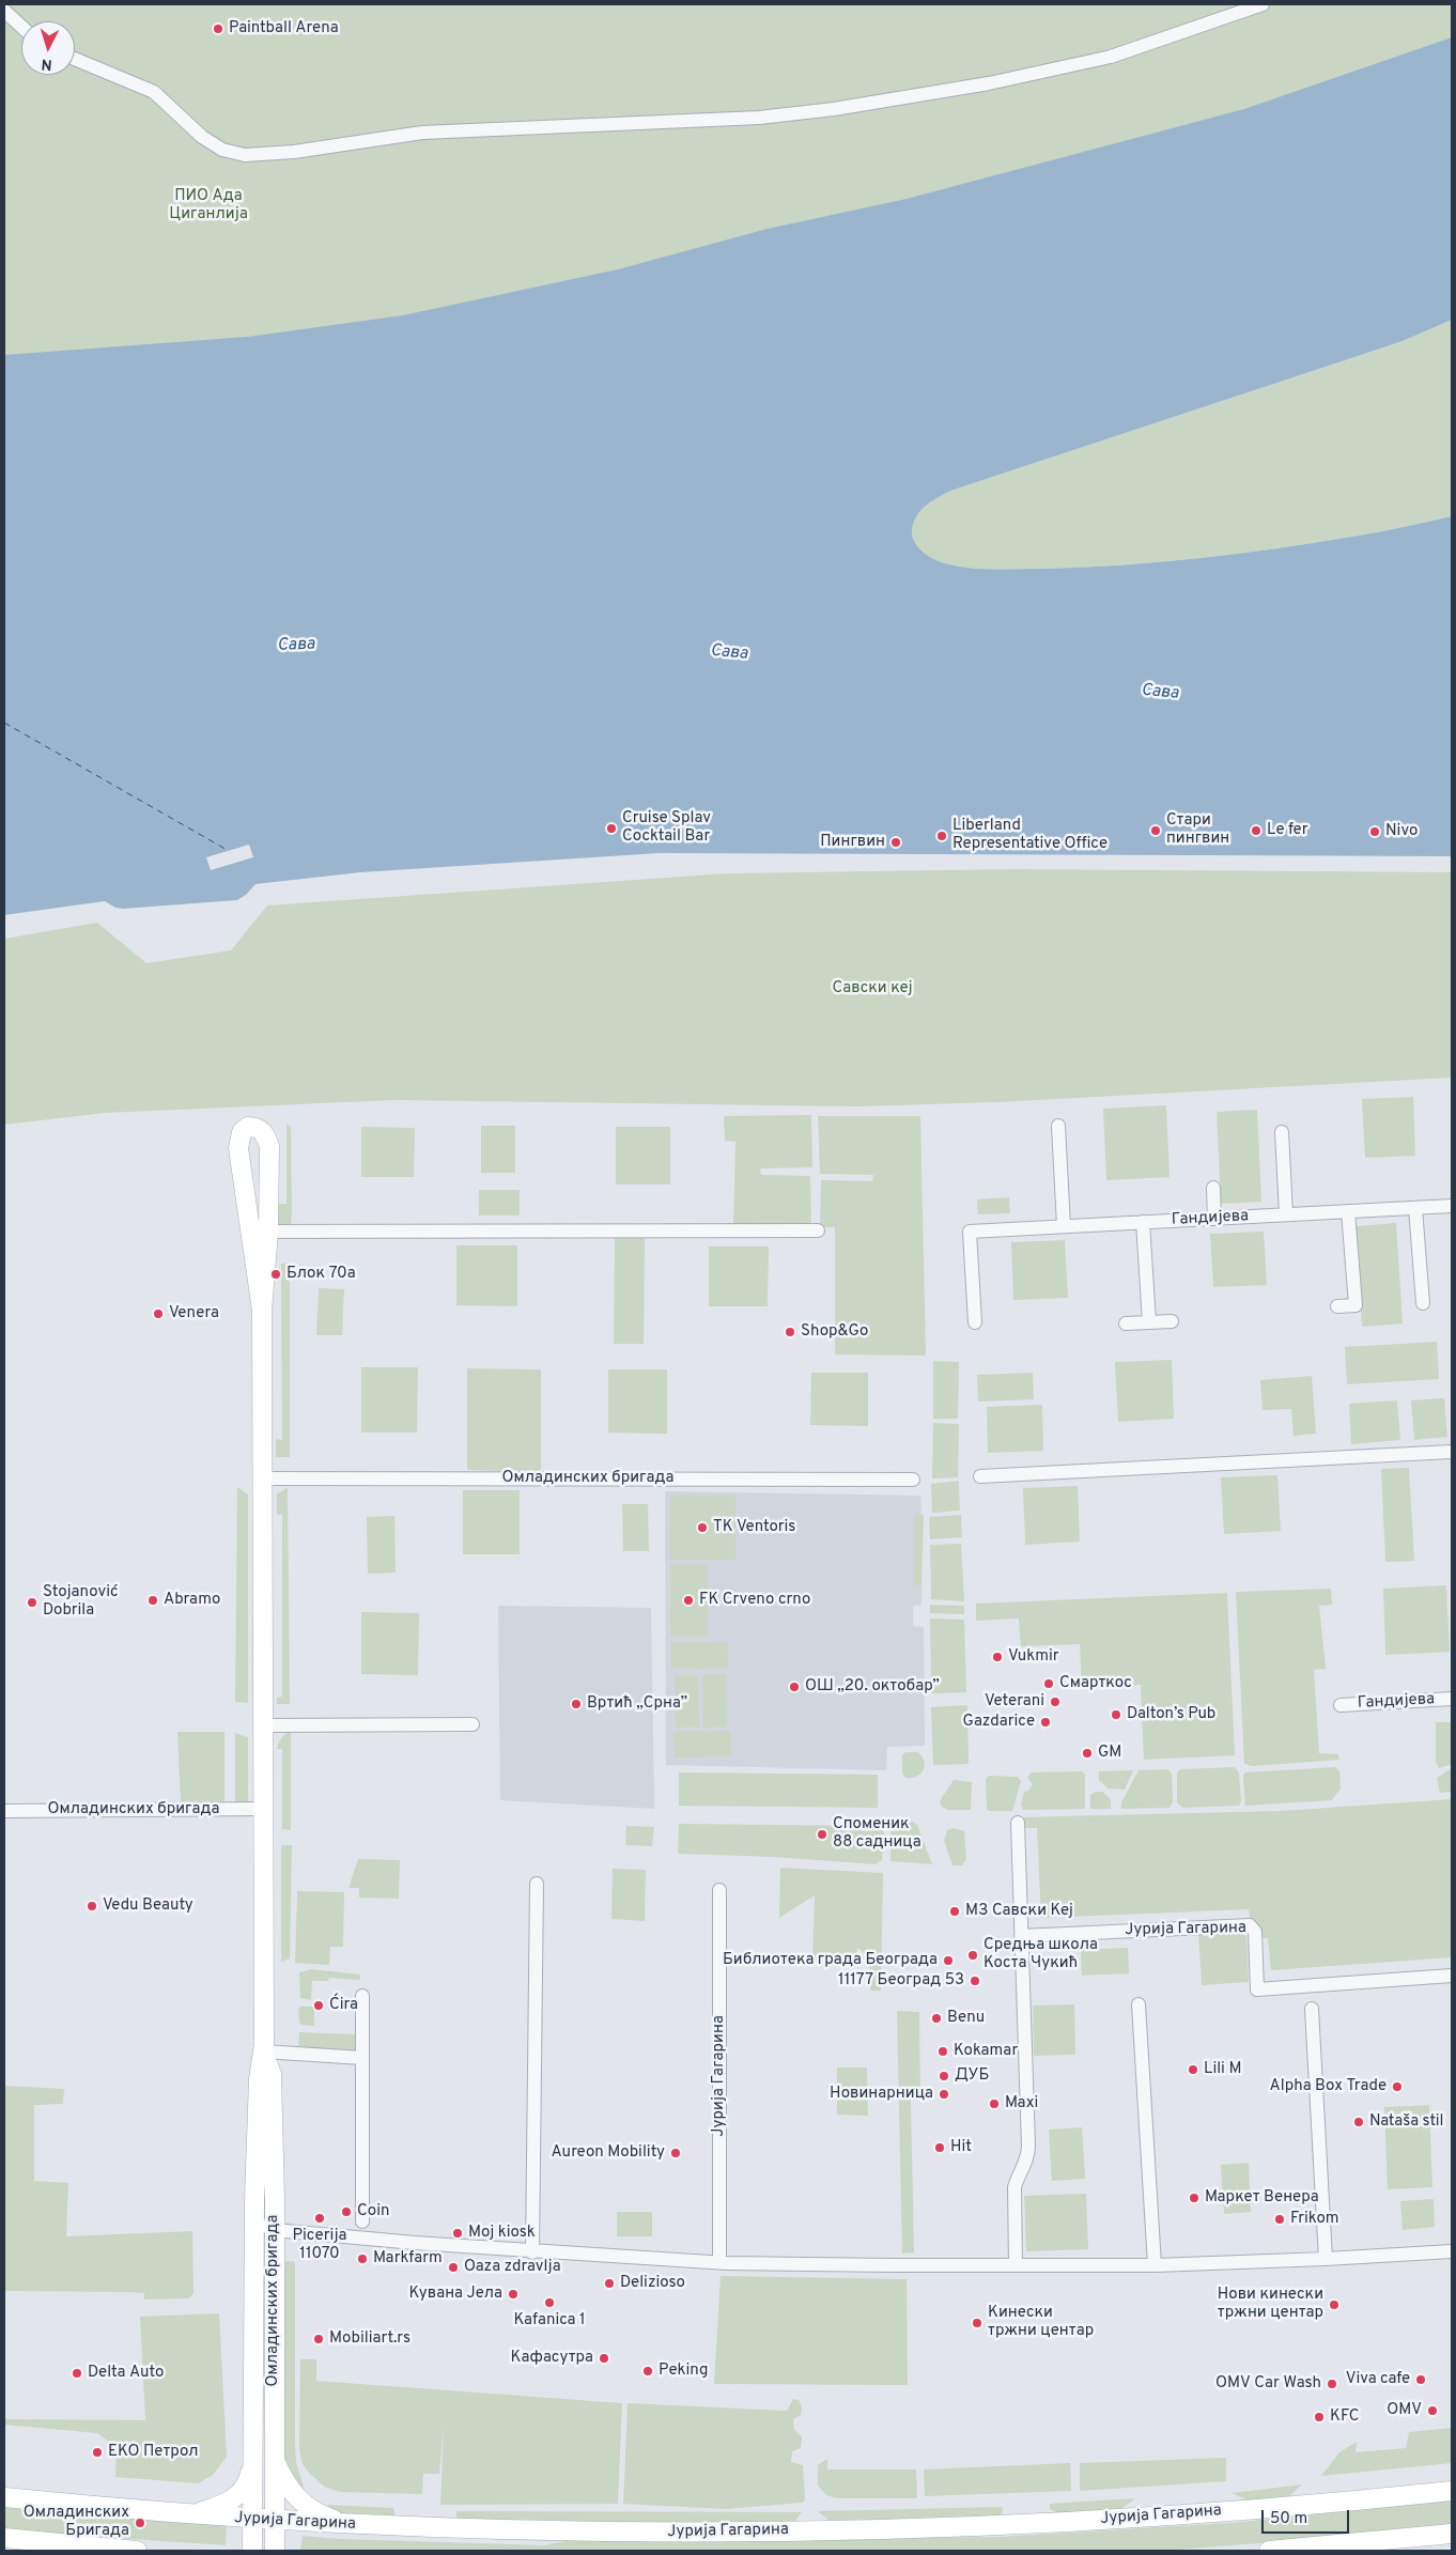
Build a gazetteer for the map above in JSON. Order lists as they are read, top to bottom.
{
  "streets": {
    "main road": ["Омладинских бригада", "Јурија Гагарина"],
    "street": ["Гандијева"]
  },
  "crossings": [
    ["Омладинских бригада", "Јурија Гагарина"]
  ],
  "water": ["Сава"],
  "parks": ["ПИО Ада Циганлија", "Савски кеј"],
  "places": [
    "Paintball Arena",
    "Cruise Splav Cocktail Bar",
    "Стари пингвин",
    "Le fer",
    "Nivo",
    "Liberland Representative Office",
    "Пингвин",
    "Блок 70а",
    "Venera",
    "Shop&Go",
    "TK Ventoris",
    "Abramo",
    "FK Crveno crno",
    "Stojanović Dobrila",
    "Vukmir",
    "Смарткос",
    "ОШ „20. октобар”",
    "Veterani",
    "Вртић „Срна”",
    "Dalton’s Pub",
    "Gazdarice",
    "GM",
    "Споменик 88 садница",
    "Vedu Beauty",
    "МЗ Савски Кеј",
    "Средња школа Коста Чукић",
    "Библиотека града Београда",
    "11177 Београд 53",
    "Ćira",
    "Benu",
    "Kokamar",
    "Lili M",
    "ДУБ",
    "Alpha Box Trade",
    "Новинарница",
    "Maxi",
    "Nataša stil",
    "Hit",
    "Aureon Mobility",
    "Маркет Венера",
    "Coin",
    "Picerija 11070",
    "Frikom",
    "Moj kiosk",
    "Markfarm",
    "Oaza zdravlja",
    "Delizioso",
    "Кувана Јела",
    "Kafanica 1",
    "Нови кинески тржни центар",
    "Кинески тржни центар",
    "Mobiliart.rs",
    "Кафасутра",
    "Peking",
    "Delta Auto",
    "Viva cafe",
    "OMV Car Wash",
    "OMV",
    "KFC",
    "ЕКО Петрол",
    "Омладинских Бригада"
  ],
  "scale_bar": "50 m",
  "north": "bottom"
}
